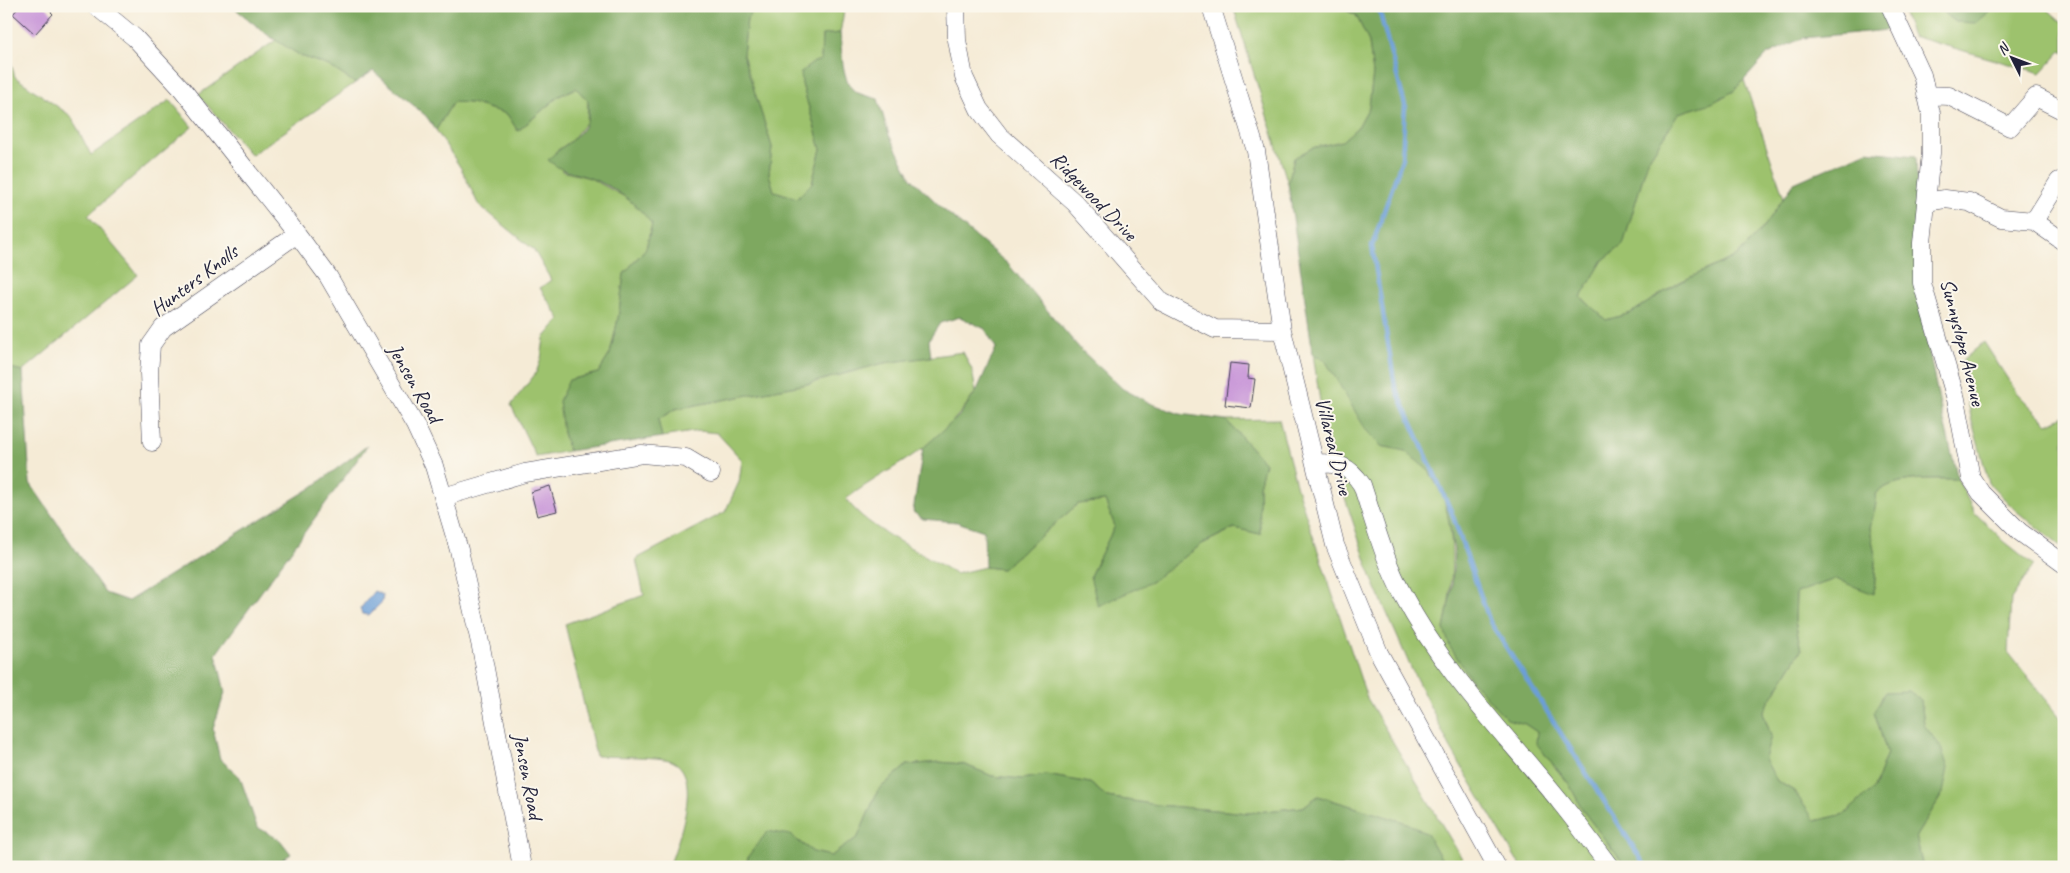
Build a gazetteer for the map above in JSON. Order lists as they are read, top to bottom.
{
  "streets": {
    "street": [
      "Ridgewood Drive",
      "Hunters Knolls",
      "Sunnyslope Avenue",
      "Jensen Road",
      "Villareal Drive"
    ]
  },
  "crossings": [
    ["Ridgewood Drive", "Villareal Drive"],
    ["Hunters Knolls", "Jensen Road"]
  ],
  "north": "top left"
}
